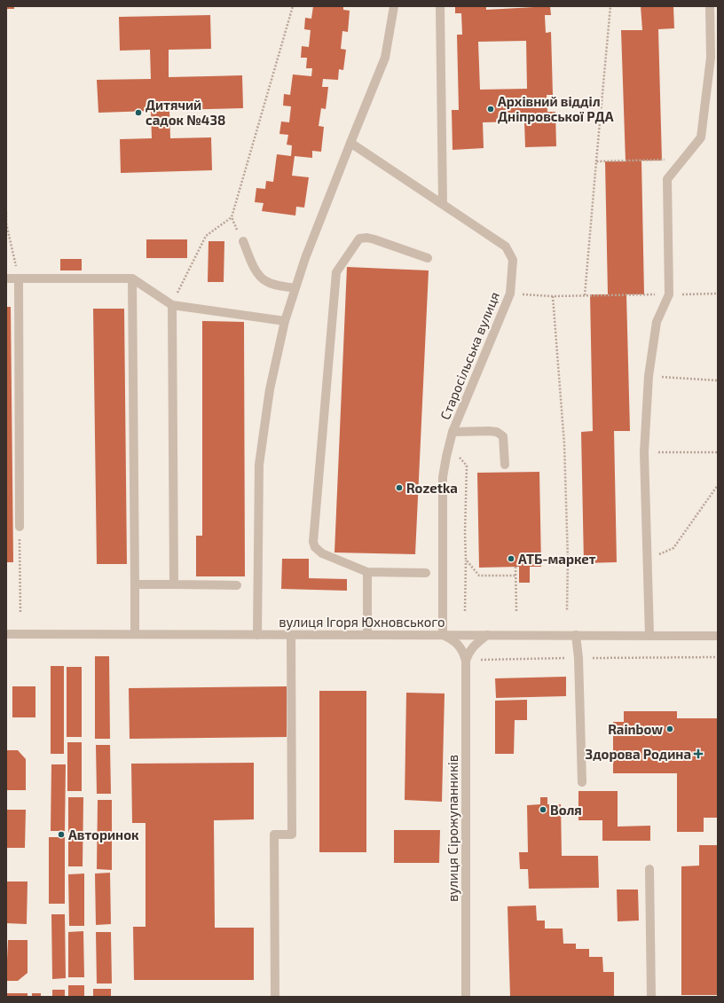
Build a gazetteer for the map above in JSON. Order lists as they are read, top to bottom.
{
  "streets": {
    "street": ["Старосільська вулиця", "вулиця Ігоря Юхновського", "вулиця Сірожупанників"]
  },
  "crossings": [
    ["Старосільська вулиця", "вулиця Ігоря Юхновського"],
    ["Старосільська вулиця", "вулиця Сірожупанників"],
    ["вулиця Ігоря Юхновського", "вулиця Сірожупанників"]
  ],
  "places": {
    "other": [
      "Архівний відділ Дніпровської РДА",
      "Дитячий садок №438",
      "Rozetka",
      "АТБ-маркет",
      "Rainbow",
      "Воля",
      "Авторинок"
    ],
    "health": ["Здорова Родина"]
  }
}
